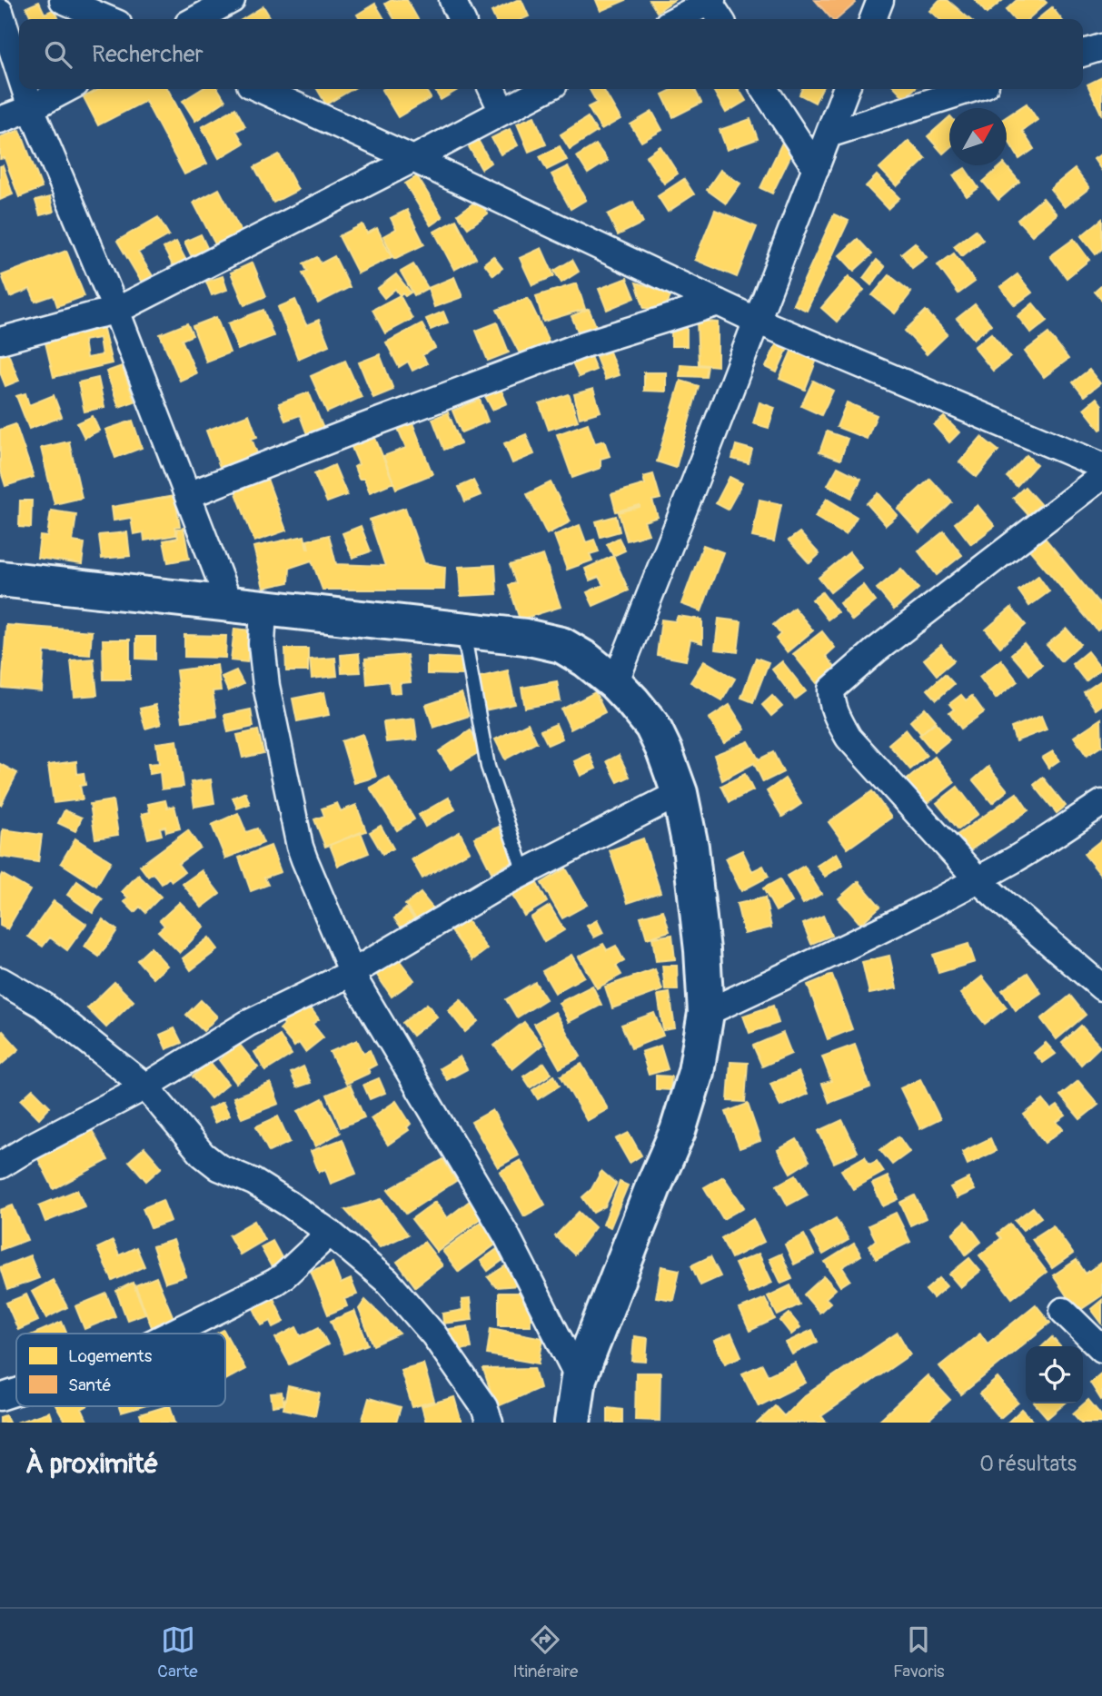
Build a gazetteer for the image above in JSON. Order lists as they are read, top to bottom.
{
  "legend": ["Logements", "Santé"],
  "north": "top right",
  "page": {
    "search": "Rechercher",
    "heading": ["À proximité", "0 résultats"],
    "nav": ["Carte", "Itinéraire", "Favoris"]
  }
}
